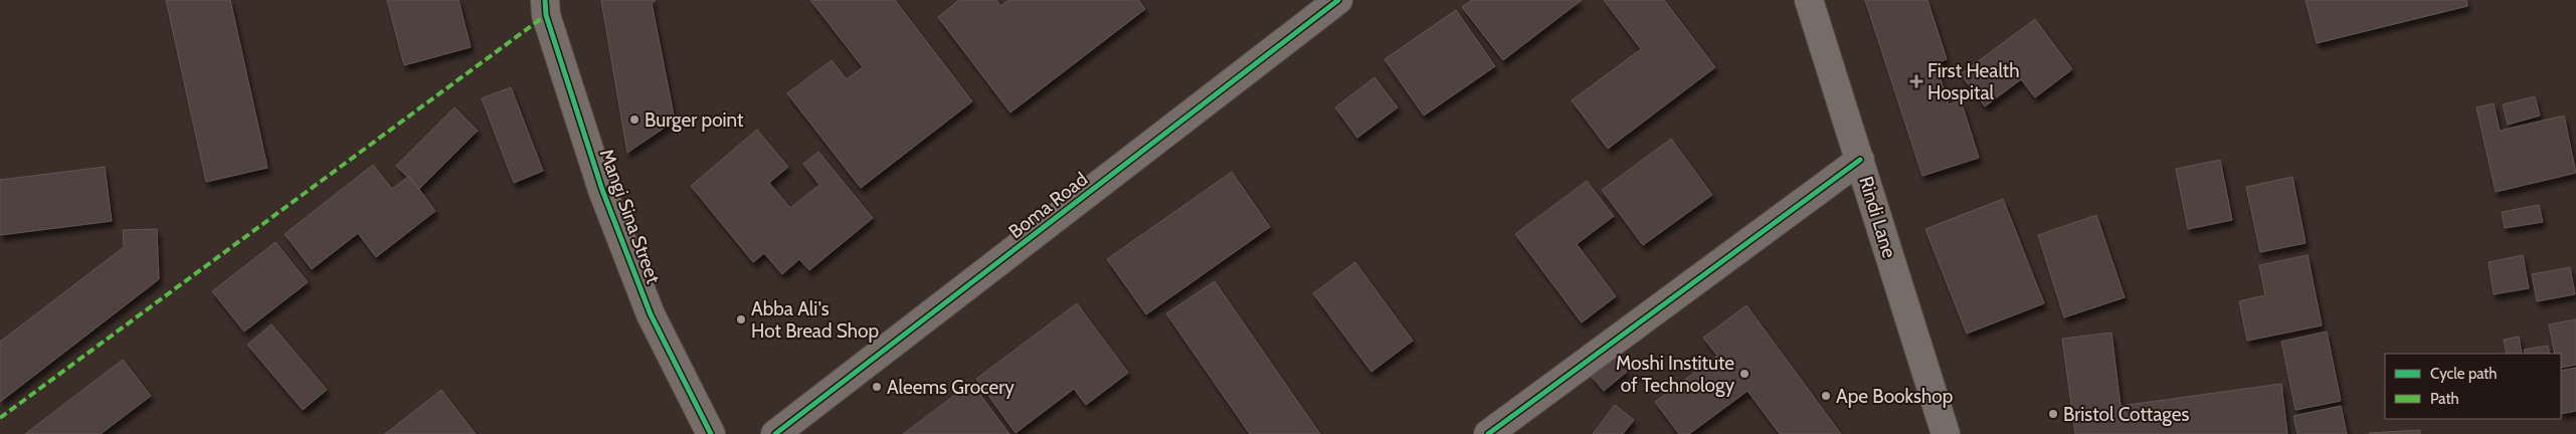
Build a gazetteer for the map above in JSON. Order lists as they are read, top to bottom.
{
  "streets": {
    "street": ["Boma Road", "Mangi Sina Street", "Rindi Lane"]
  },
  "places": {
    "health": ["First Health Hospital"],
    "other": [
      "Burger point",
      "Abba Ali's Hot Bread Shop",
      "Moshi Institute of Technology",
      "Aleems Grocery",
      "Ape Bookshop",
      "Bristol Cottages"
    ]
  },
  "legend": ["Cycle path", "Path"]
}
